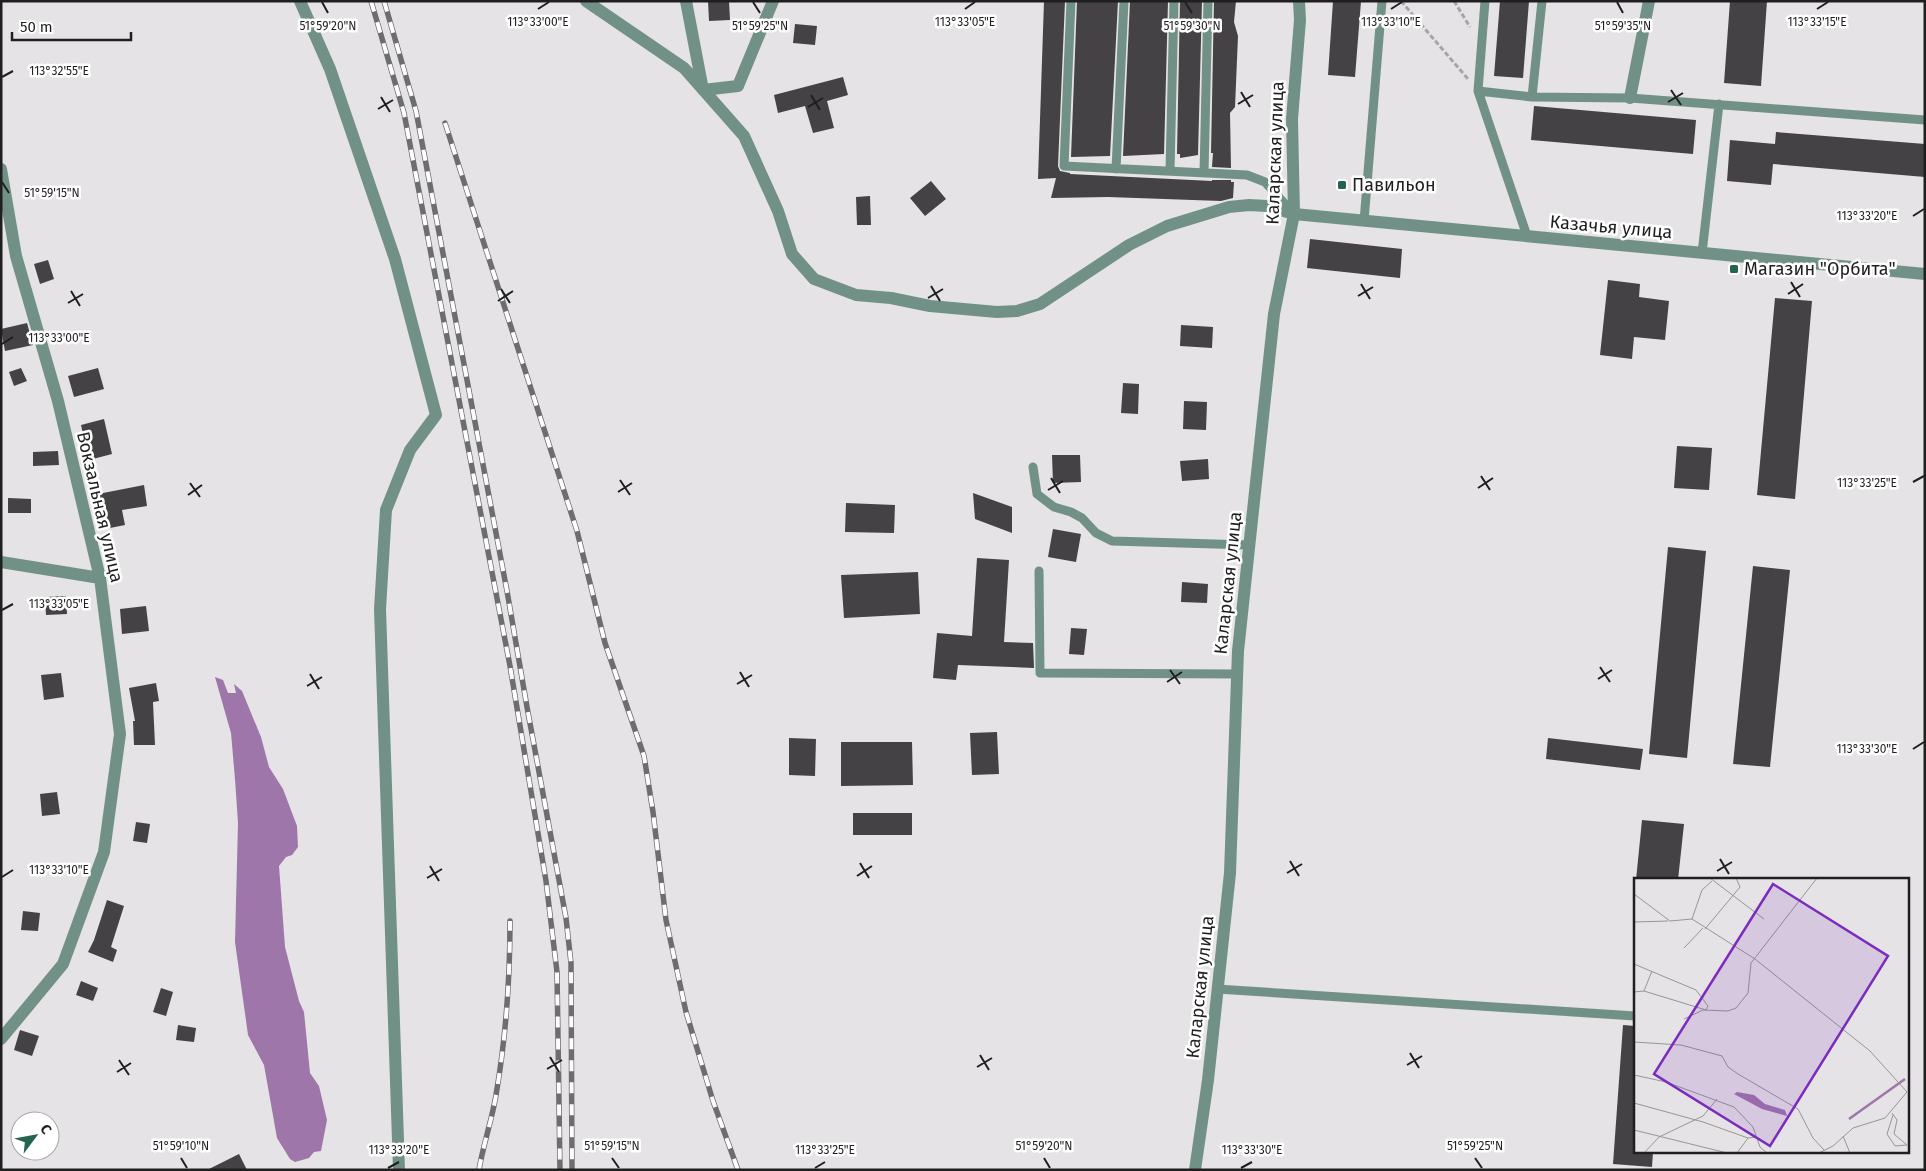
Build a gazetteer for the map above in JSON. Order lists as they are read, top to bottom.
{
  "streets": {
    "street": ["Каларская улица", "Казачья улица", "Вокзальная улица"]
  },
  "crossings": [
    ["Каларская улица", "Казачья улица"]
  ],
  "places": {
    "transit": ["Павильон", "Магазин \"Орбита\""]
  },
  "scale_bar": "50 m",
  "north": "top right",
  "coordinates": [
    "113°33'05\"E",
    "113°33'10\"E",
    "113°33'00\"E",
    "113°33'15\"E",
    "51°59'35\"N",
    "51°59'20\"N",
    "51°59'25\"N",
    "51°59'30\"N",
    "113°32'55\"E",
    "51°59'15\"N",
    "113°33'20\"E",
    "113°33'25\"E",
    "113°33'30\"E",
    "51°59'10\"N"
  ]
}
